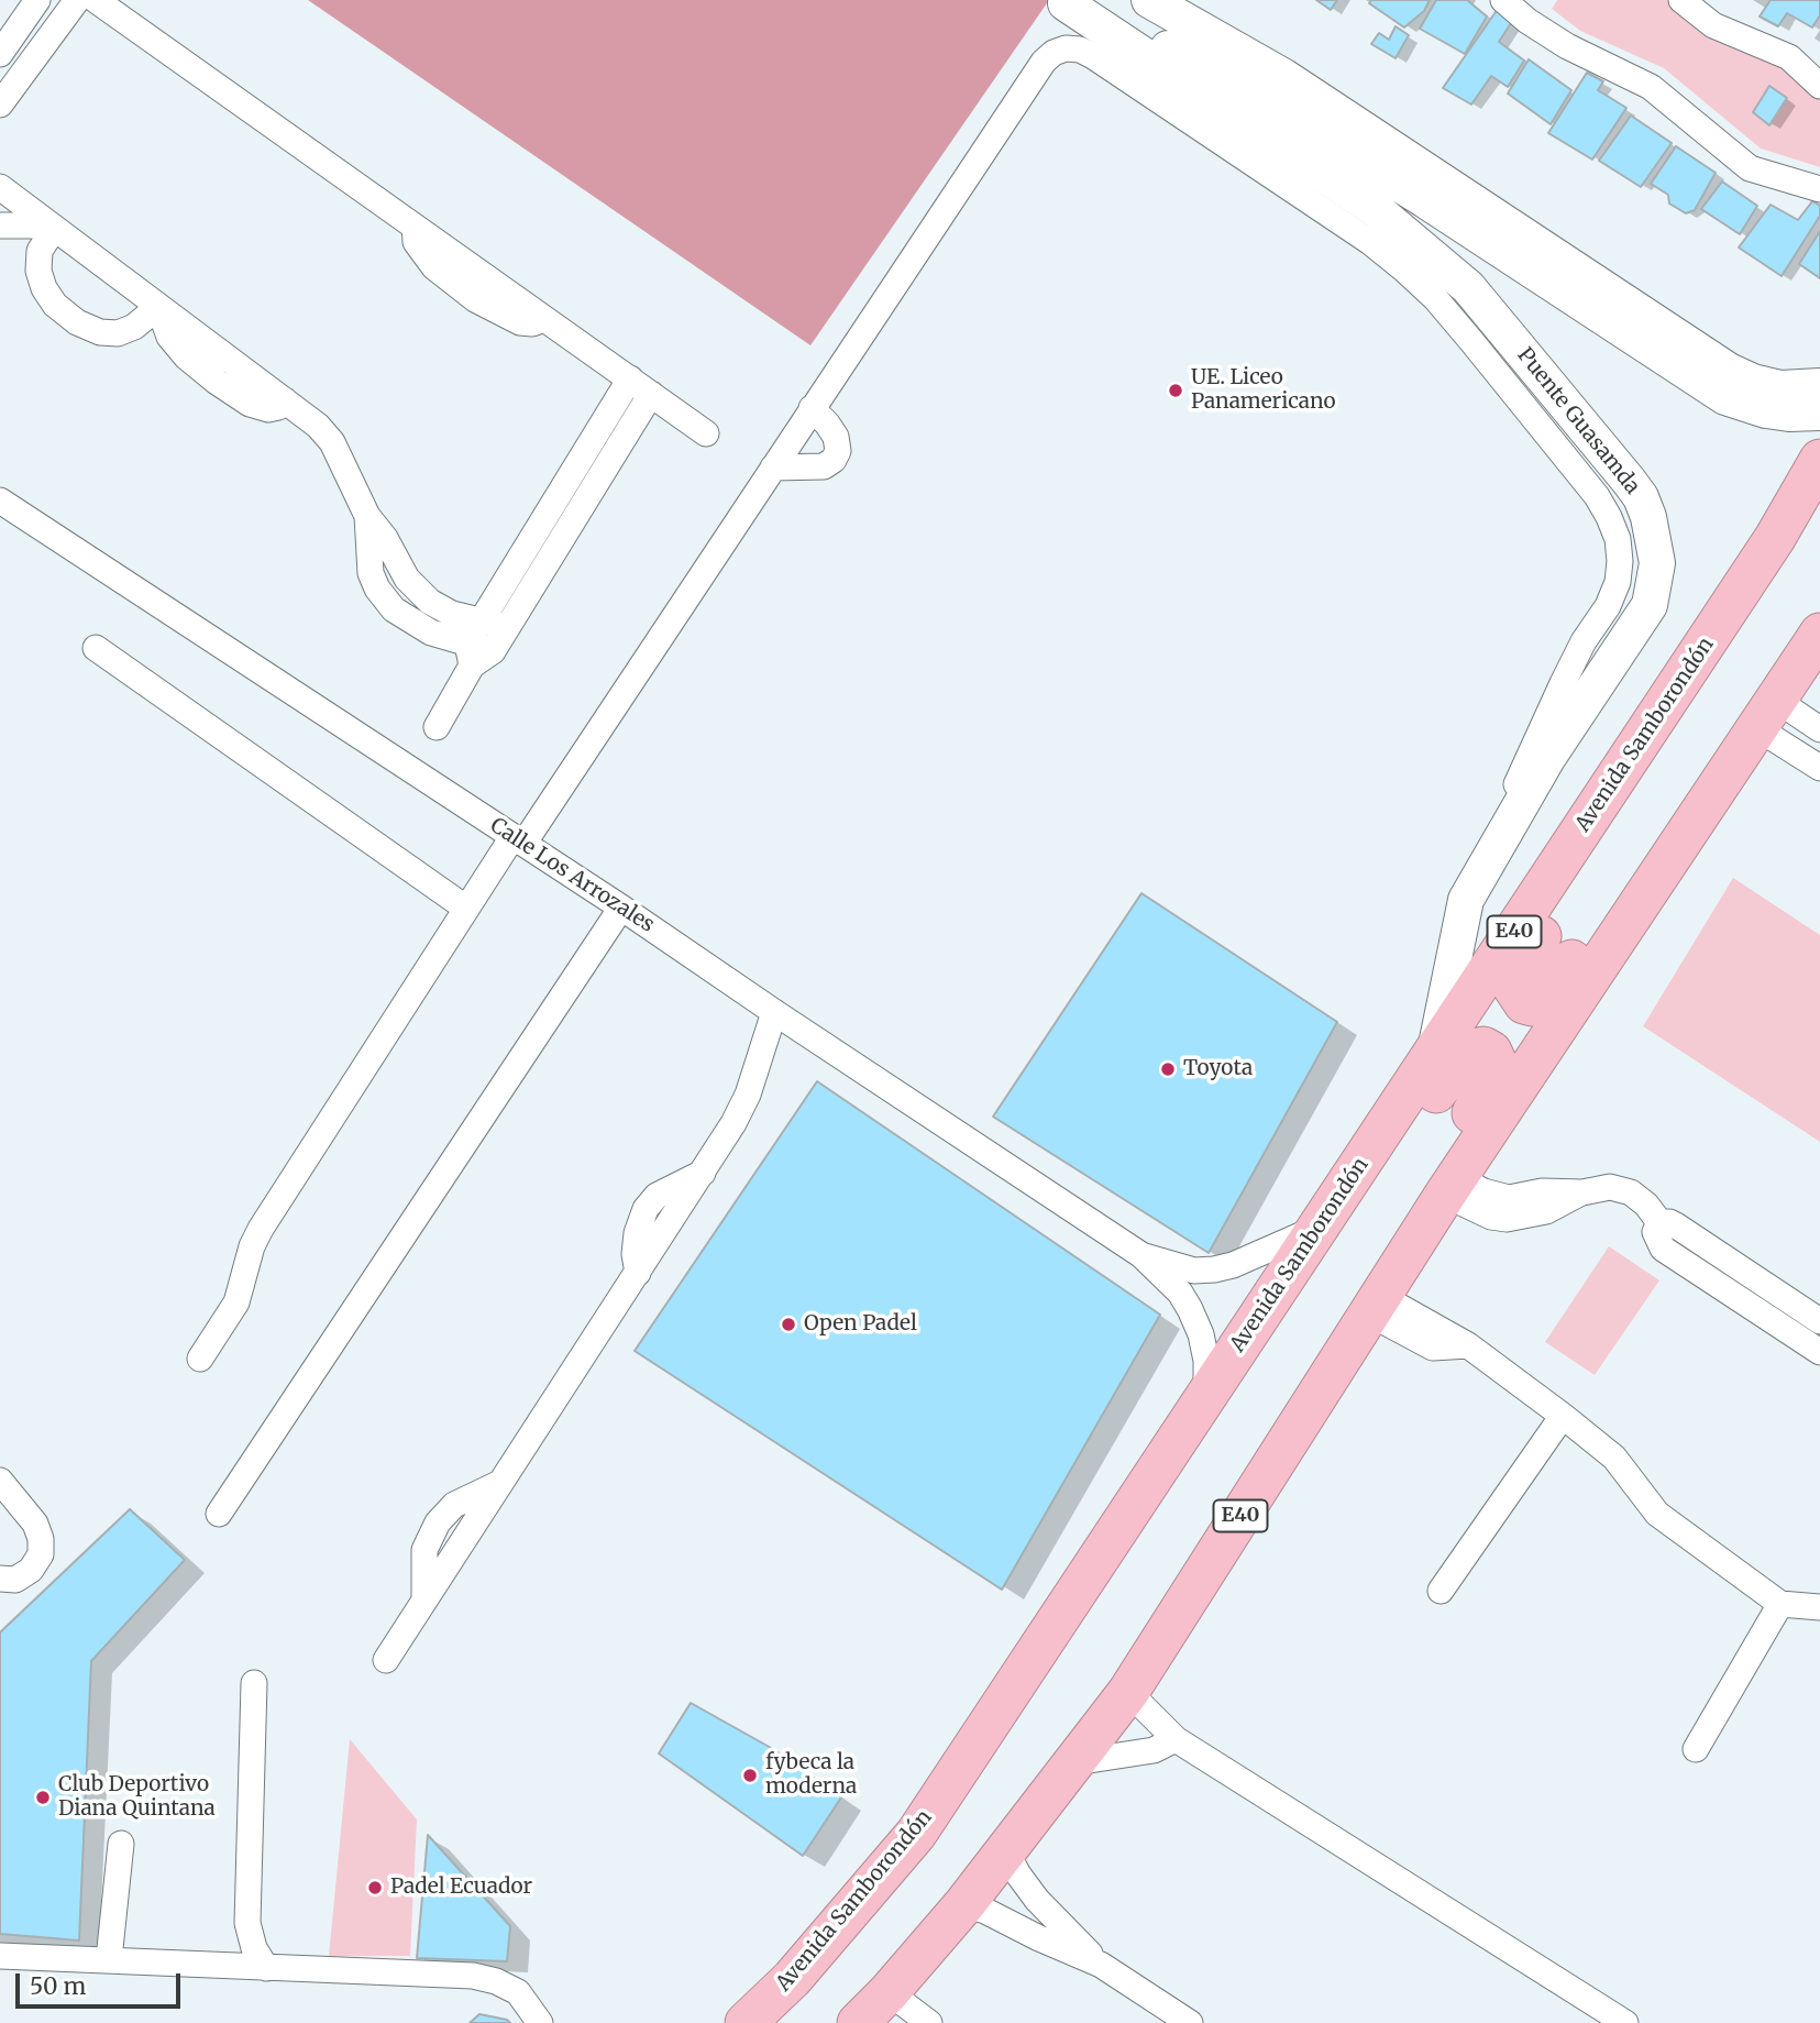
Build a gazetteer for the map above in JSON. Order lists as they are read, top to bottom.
{
  "streets": {
    "highway": ["Avenida Samborondón", "E40"],
    "main road": ["Puente Guasamda"],
    "street": ["Calle Los Arrozales"]
  },
  "crossings": [
    ["Puente Guasamda", "Avenida Samborondón"],
    ["Avenida Samborondón", "Calle Los Arrozales"]
  ],
  "places": [
    "UE. Liceo Panamericano",
    "Toyota",
    "Open Padel",
    "fybeca la moderna",
    "Club Deportivo Diana Quintana",
    "Padel Ecuador"
  ],
  "scale_bar": "50 m"
}
